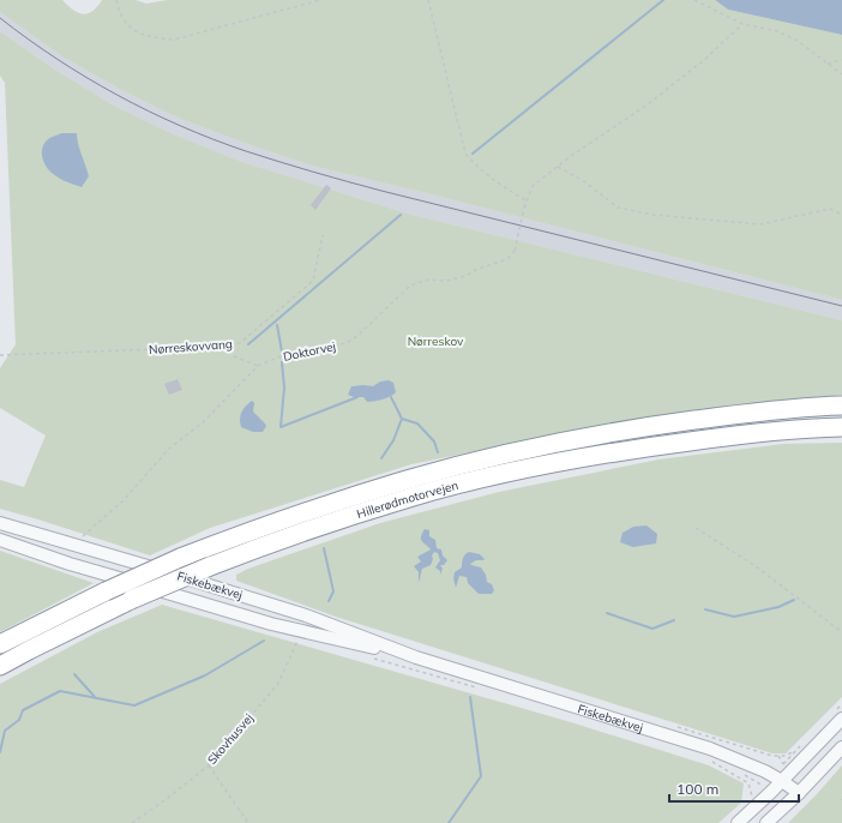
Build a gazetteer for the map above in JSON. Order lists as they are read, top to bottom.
{
  "streets": {
    "highway": ["Hillerødmotorvejen"],
    "street": ["Fiskebækvej"],
    "path": ["Nørreskovvang", "Doktorvej", "Skovhusvej"]
  },
  "crossings": [
    ["Doktorvej", "Fiskebækvej"],
    ["Fiskebækvej", "Skovhusvej"]
  ],
  "parks": ["Nørreskov"],
  "scale_bar": "100 m"
}
